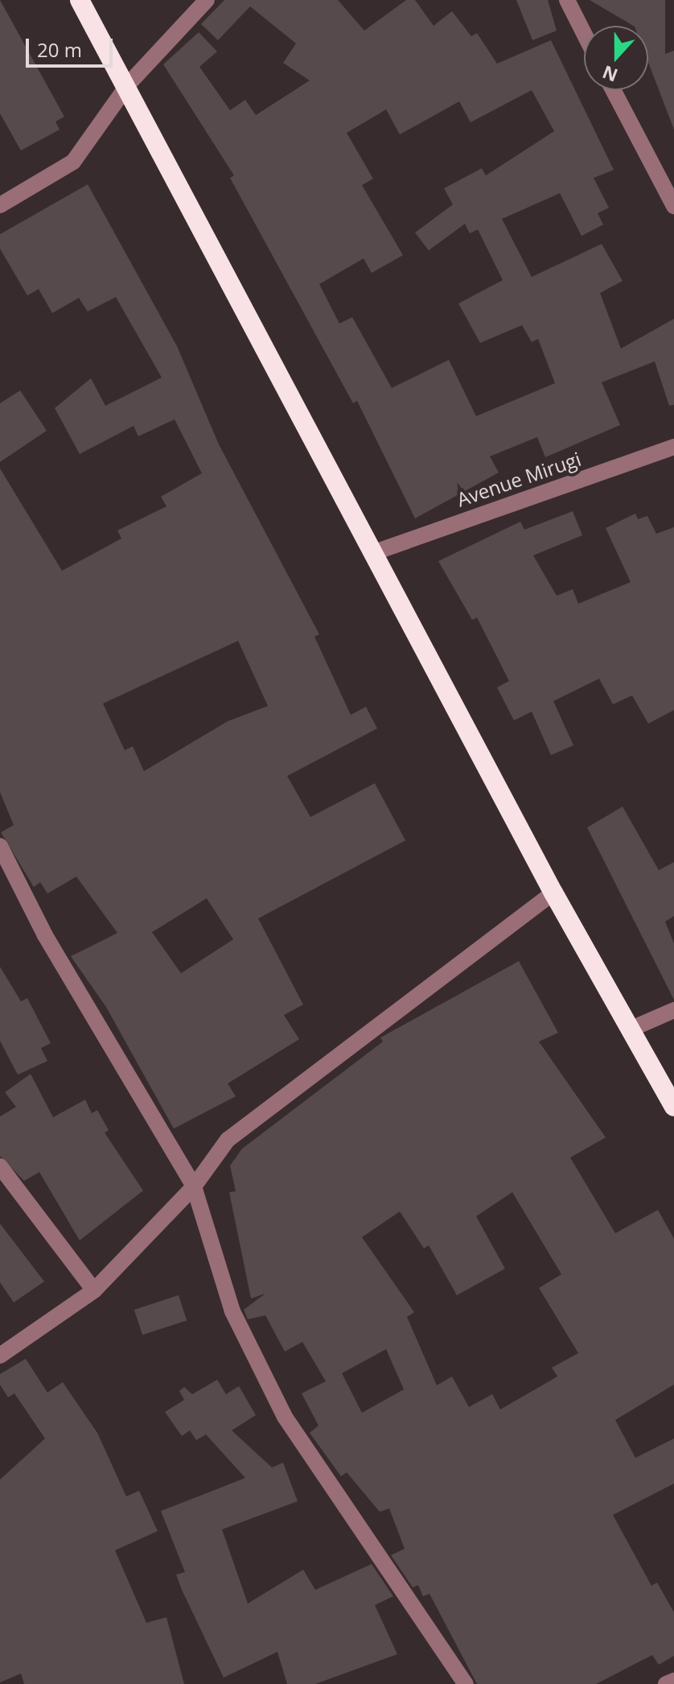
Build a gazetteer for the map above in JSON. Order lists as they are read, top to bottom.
{
  "streets": {
    "street": ["Avenue Mirugi"]
  },
  "scale_bar": "20 m",
  "north": "bottom"
}
